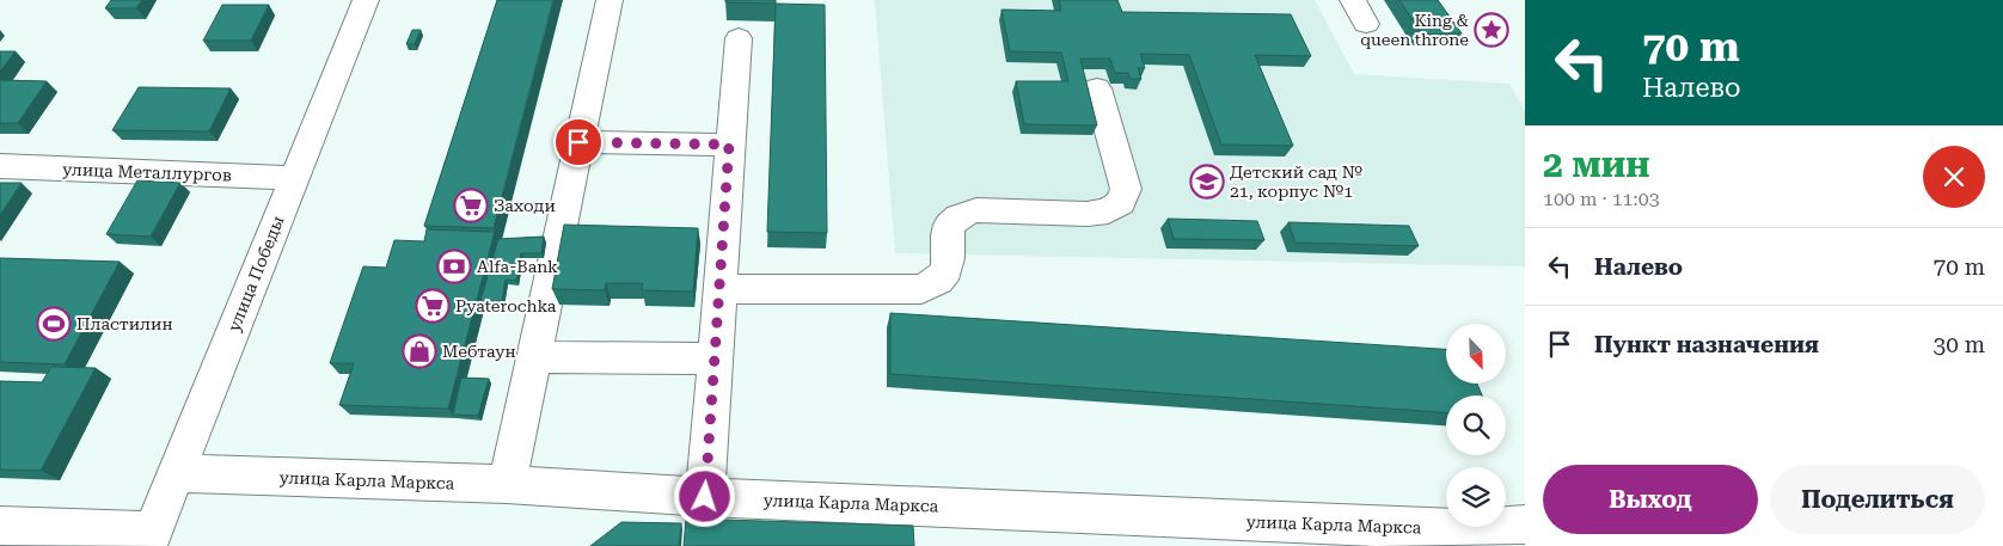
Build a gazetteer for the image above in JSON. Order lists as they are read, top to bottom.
{
  "streets": {
    "street": ["улица Металлургов", "улица Победы", "улица Карла Маркса"]
  },
  "crossings": [
    ["улица Металлургов", "улица Победы"],
    ["улица Победы", "улица Карла Маркса"]
  ],
  "places": {
    "place": ["King & queen throne"],
    "school or university": ["Детский сад № 21, корпус №1"],
    "supermarket": ["Заходи", "Pyaterochka"],
    "bank": ["Alfa-Bank"],
    "sports": ["Пластилин"],
    "shop": ["Мебтаун"]
  },
  "north": "bottom right",
  "page": {
    "turn": ["70 m", "Налево"],
    "heading": ["2 мин", "100 m · 11:03"],
    "list": [
      {
        "name": "Налево",
        "value": "70 m"
      },
      {
        "name": "Пункт назначения",
        "value": "30 m"
      }
    ],
    "buttons": ["Выход", "Поделиться"]
  }
}
